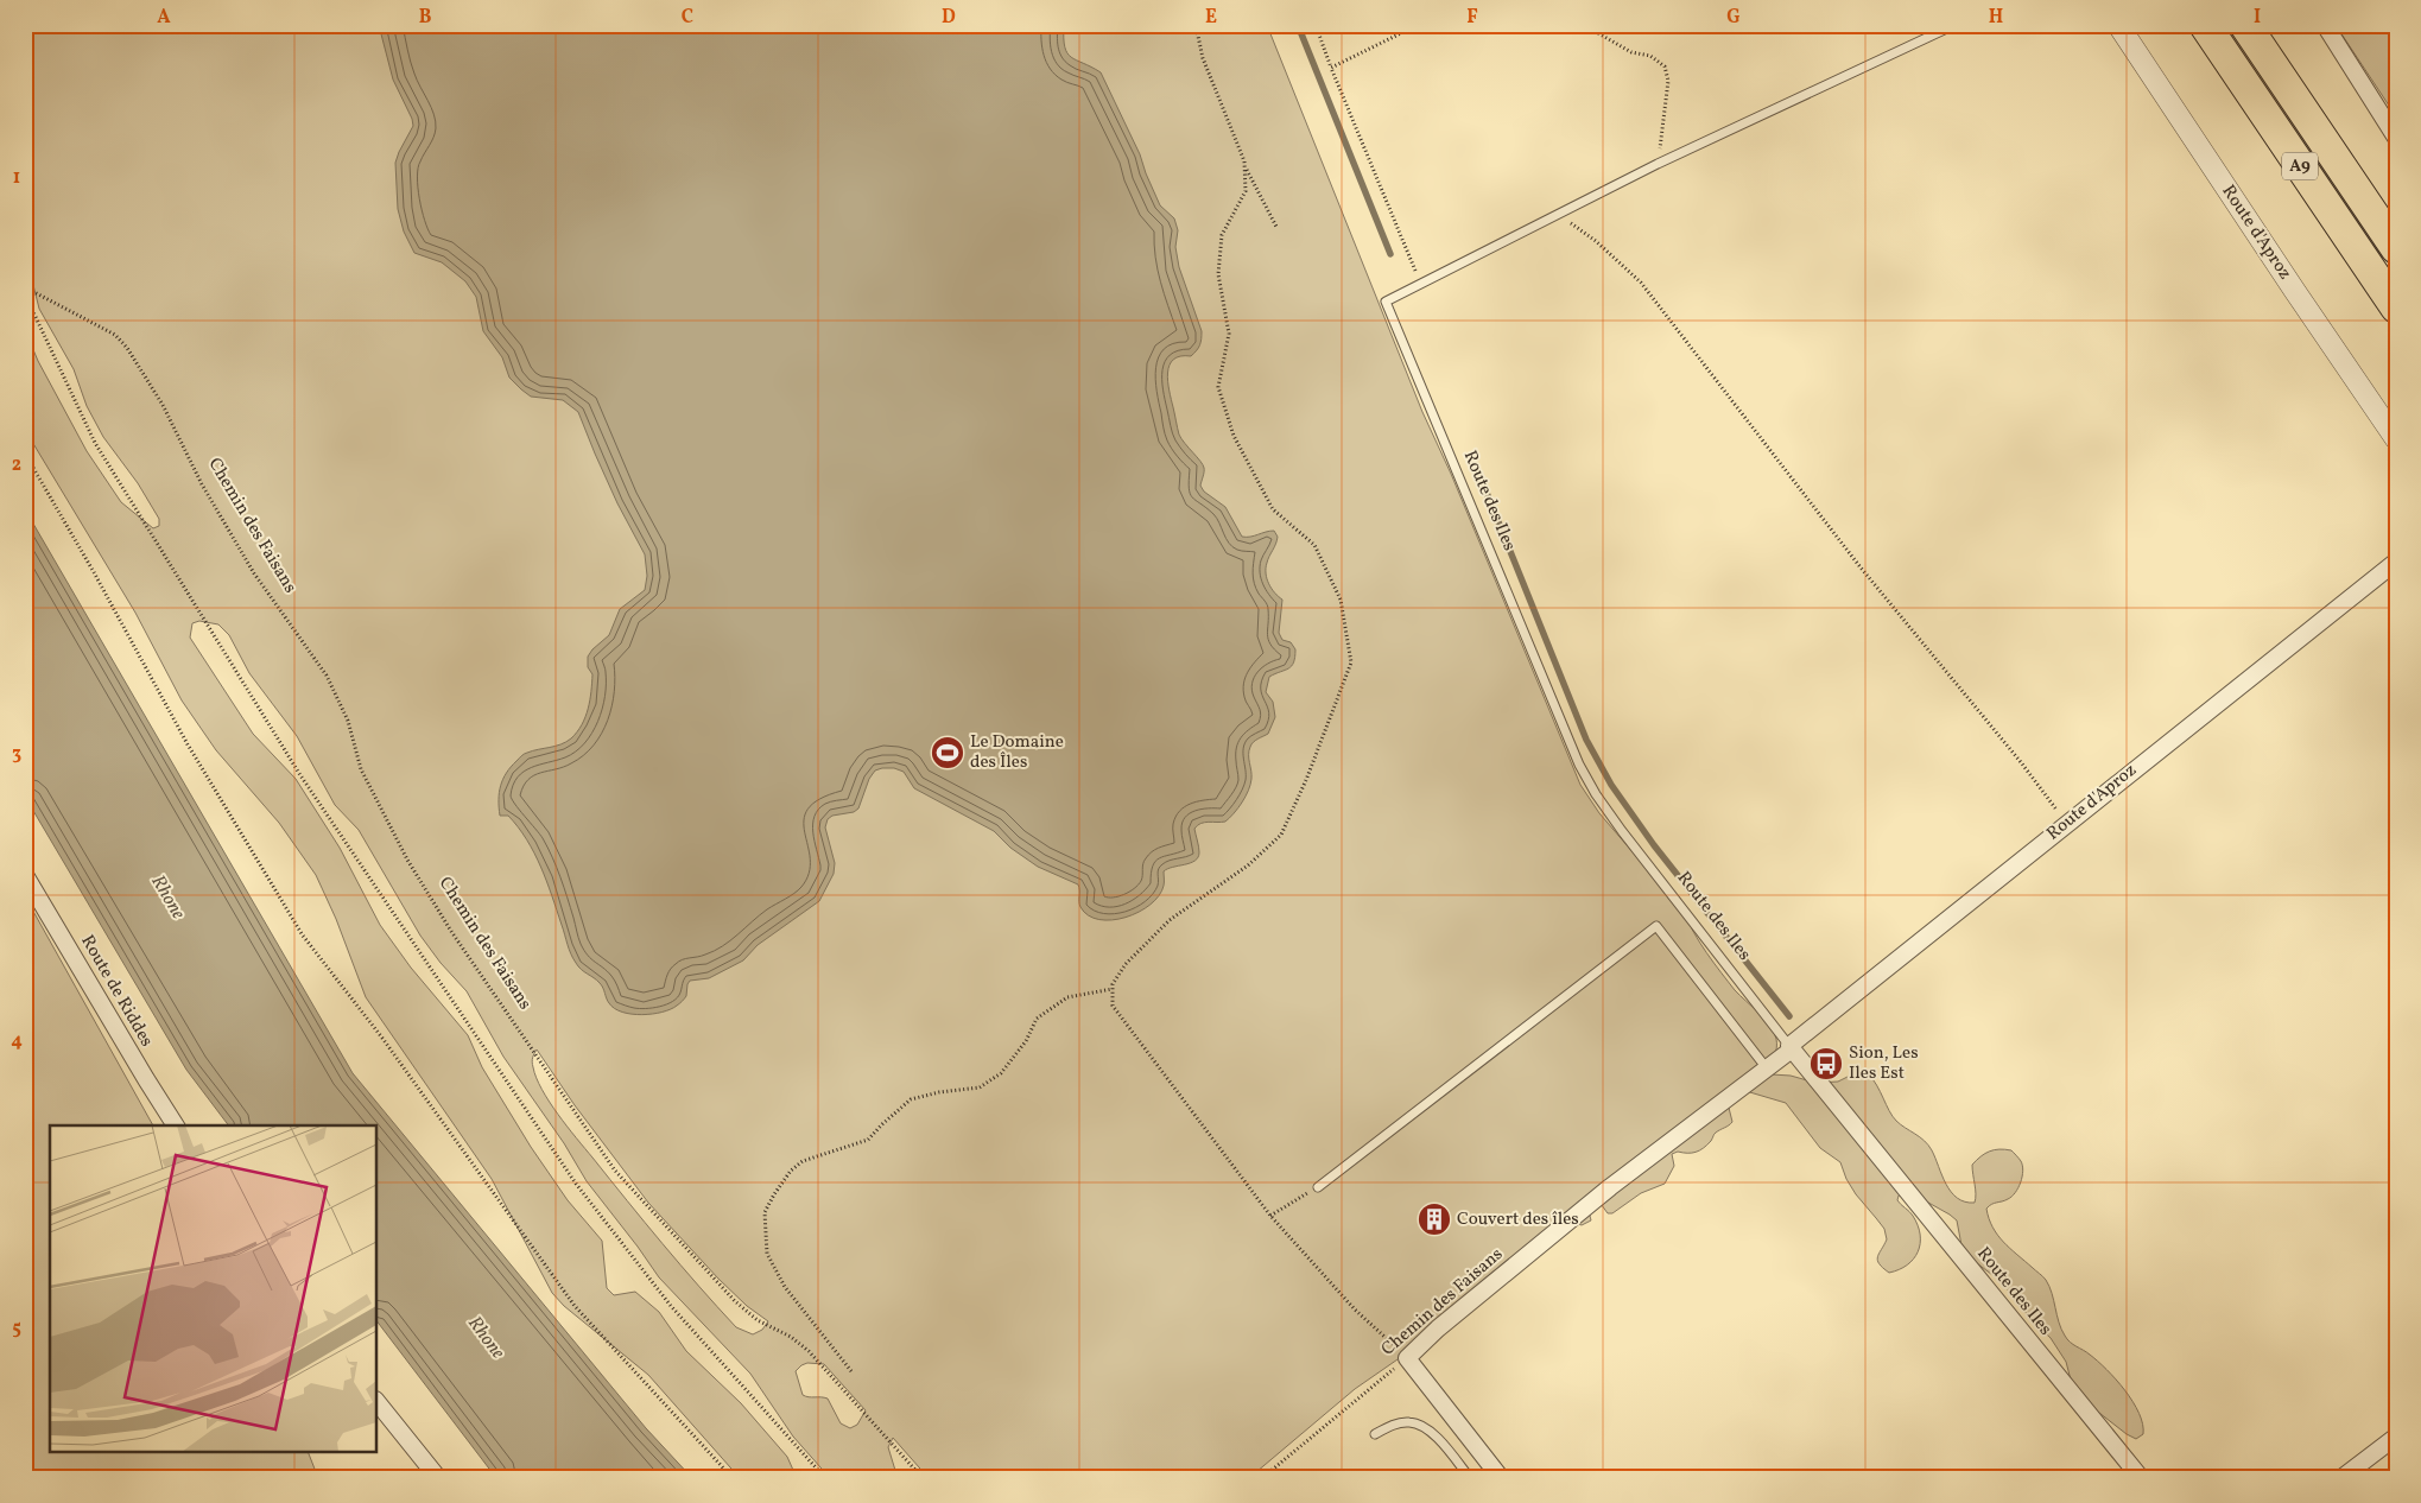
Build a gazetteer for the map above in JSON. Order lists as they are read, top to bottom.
{
  "streets": {
    "highway": ["A9"],
    "street": [
      "Route d'Aproz",
      "Route des Iles",
      "Chemin des Faisans",
      "Route de Riddes"
    ]
  },
  "crossings": [
    ["Route d'Aproz", "Route des Iles"],
    ["Route d'Aproz", "Chemin des Faisans"],
    ["Route des Iles", "Chemin des Faisans"]
  ],
  "water": ["Rhone"],
  "places": {
    "sports": ["Le Domaine des Îles"],
    "bus stop": ["Sion, Les Iles Est"],
    "building": ["Couvert des îles"]
  },
  "grid": {
    "columns": [
      "A",
      "B",
      "C",
      "D",
      "E",
      "F",
      "G",
      "H",
      "I"
    ],
    "rows": [
      "1",
      "2",
      "3",
      "4",
      "5"
    ]
  }
}
